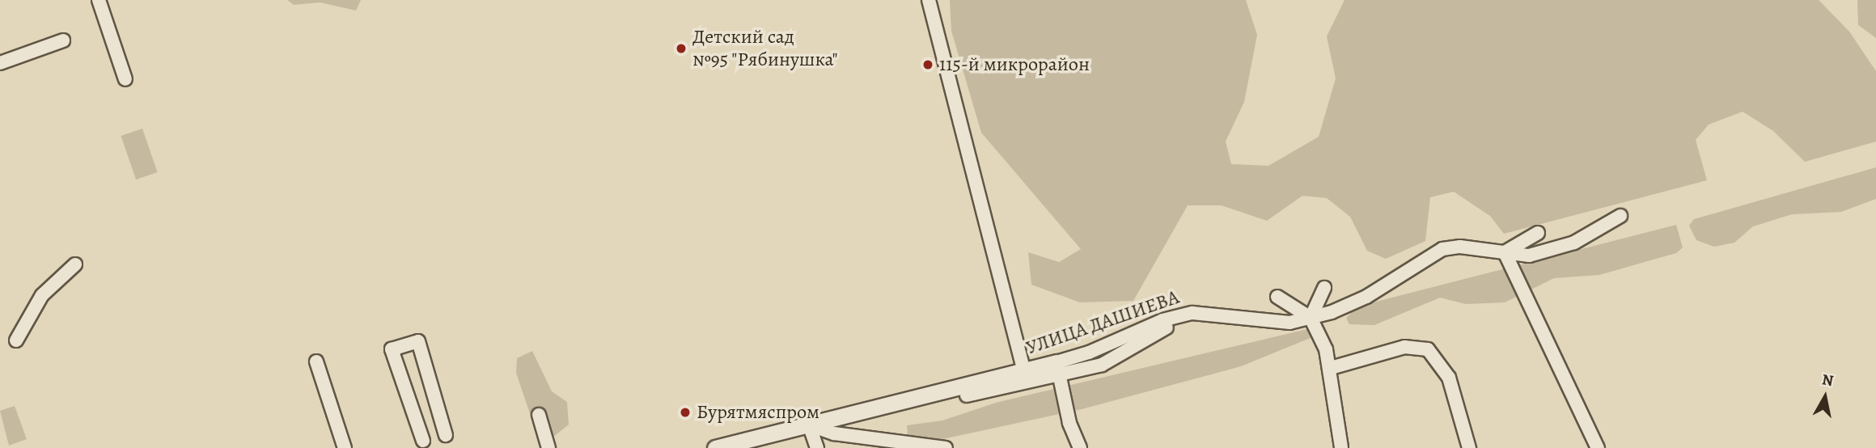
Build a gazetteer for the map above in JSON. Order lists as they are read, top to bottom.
{
  "streets": {
    "street": ["УЛИЦА ДАШИЕВА"]
  },
  "places": ["Детский сад №95 \"Рябинушка\"", "115-й микрорайон", "Бурятмяспром"],
  "north": "top"
}
